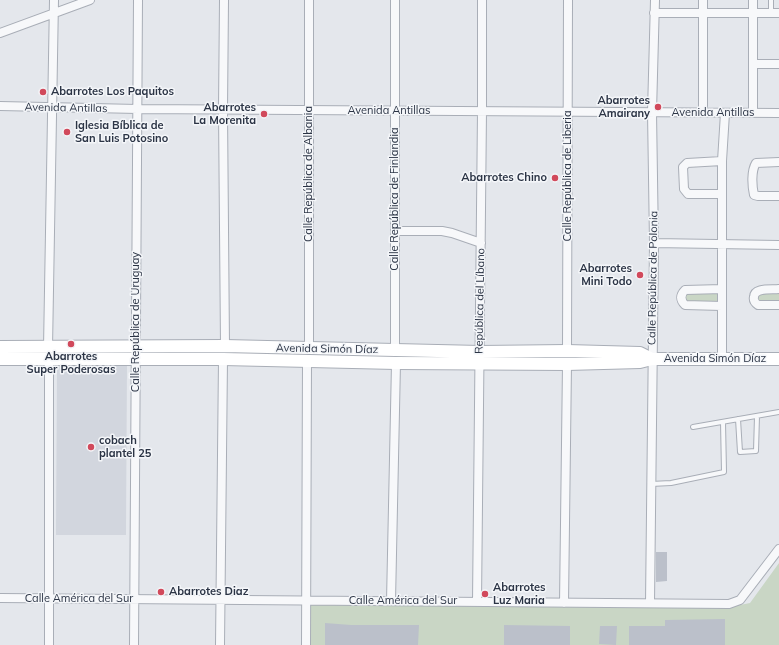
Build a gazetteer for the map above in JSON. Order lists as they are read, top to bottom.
{
  "streets": {
    "main road": ["Avenida Simón Díaz"],
    "street": [
      "Avenida Antillas",
      "Calle República de Albania",
      "Calle República de Liberia",
      "Calle República de Finlandia",
      "Calle República de Polonia",
      "República del Líbano",
      "Calle República de Uruguay",
      "Calle América del Sur"
    ]
  },
  "crossings": [
    ["Avenida Antillas", "Calle República de Albania"],
    ["Avenida Antillas", "Calle República de Liberia"],
    ["Avenida Antillas", "Calle República de Finlandia"],
    ["Avenida Antillas", "Calle República de Polonia"],
    ["Avenida Antillas", "República del Líbano"],
    ["Avenida Antillas", "Calle República de Uruguay"],
    ["Calle República de Albania", "Avenida Simón Díaz"],
    ["Calle República de Albania", "Calle América del Sur"],
    ["Calle República de Liberia", "Avenida Simón Díaz"],
    ["Calle República de Liberia", "Calle América del Sur"],
    ["Calle República de Finlandia", "Avenida Simón Díaz"],
    ["Calle República de Polonia", "Avenida Simón Díaz"],
    ["Calle República de Polonia", "Calle América del Sur"],
    ["República del Líbano", "Avenida Simón Díaz"],
    ["República del Líbano", "Calle América del Sur"],
    ["Calle República de Uruguay", "Avenida Simón Díaz"],
    ["Calle República de Uruguay", "Calle América del Sur"]
  ],
  "places": [
    "Abarrotes Los Paquitos",
    "Abarrotes Amairany",
    "Abarrotes La Morenita",
    "Iglesia Bíblica de San Luis Potosino",
    "Abarrotes Chino",
    "Abarrotes Mini Todo",
    "Abarrotes Super Poderosas",
    "cobach plantel 25",
    "Abarrotes Diaz",
    "Abarrotes Luz Maria"
  ]
}
